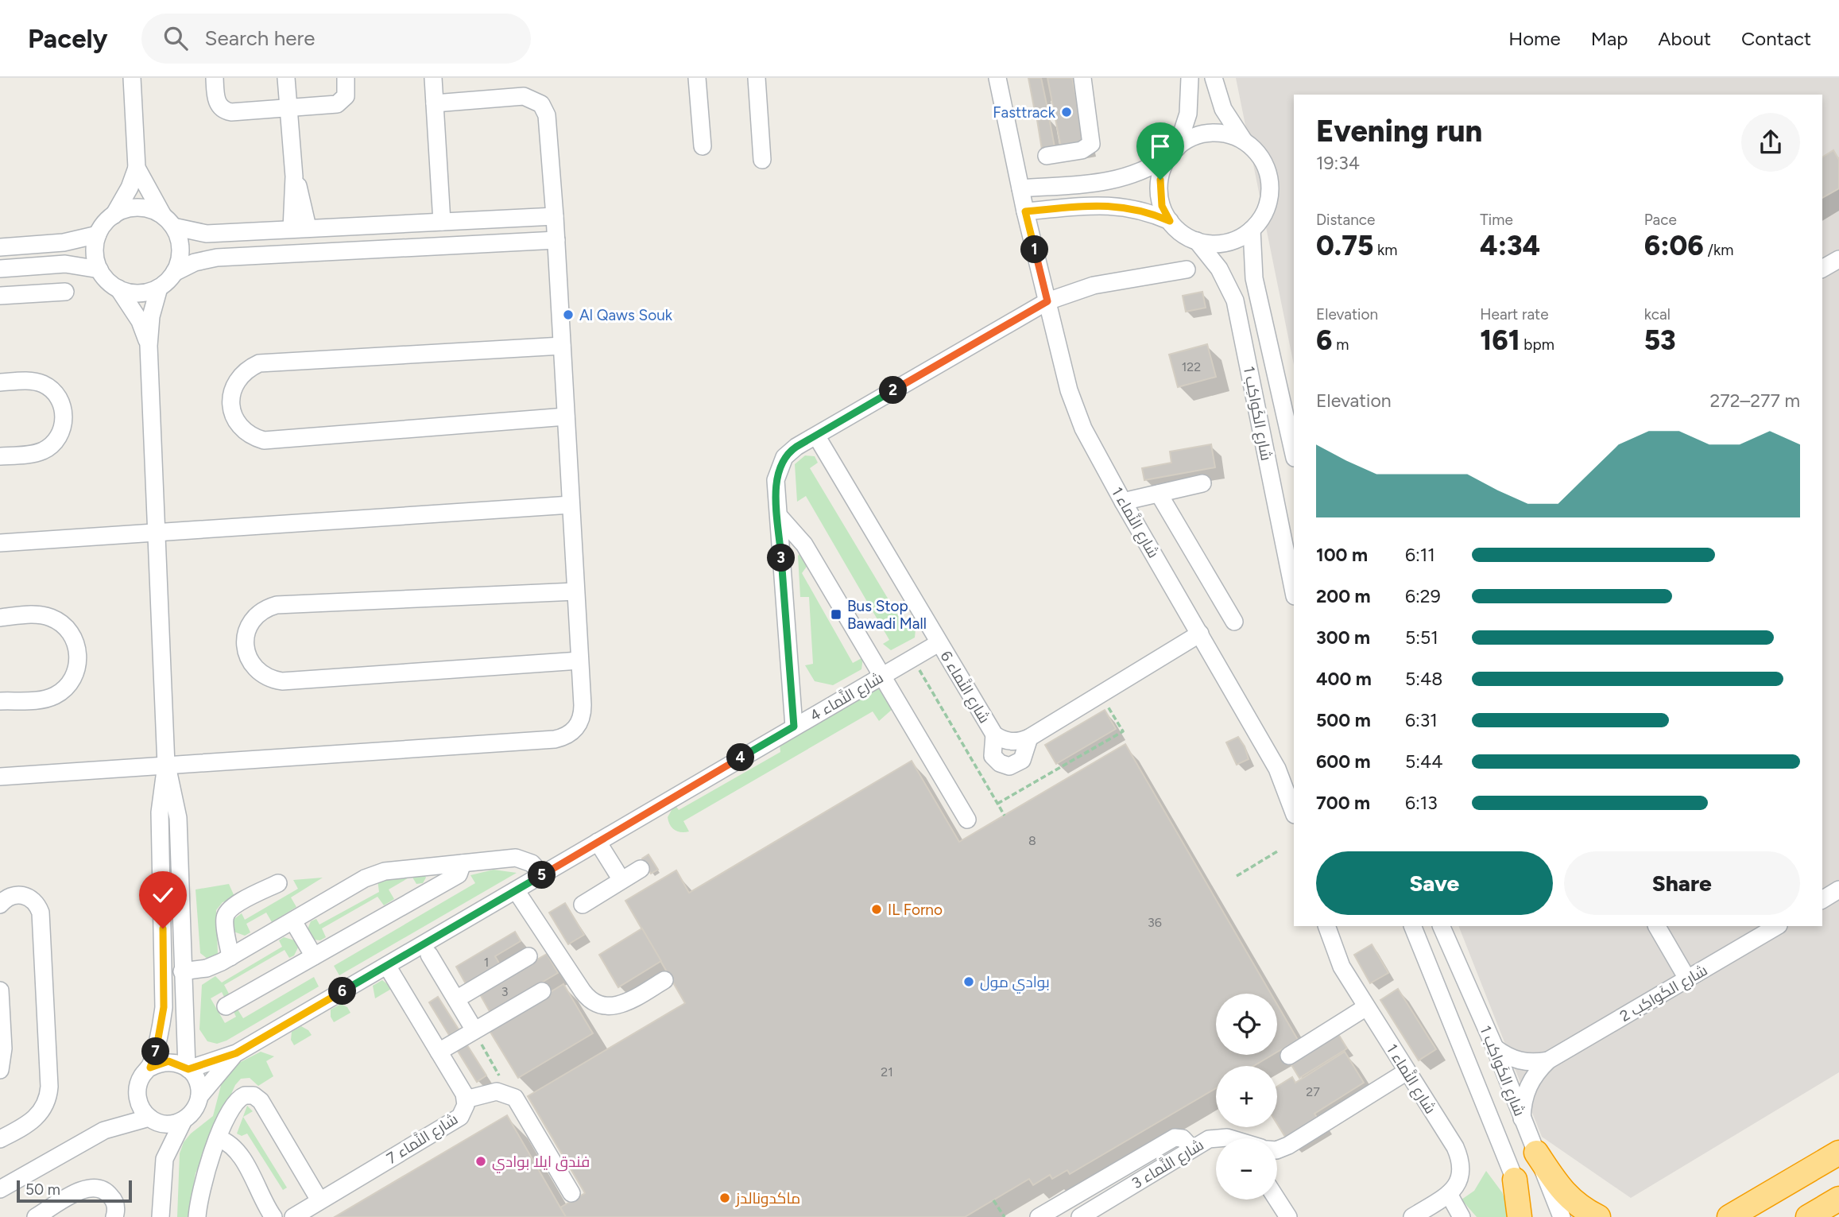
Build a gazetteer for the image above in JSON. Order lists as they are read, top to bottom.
{
  "streets": {
    "street": [
      "شارع الكَواكِب 1",
      "شارع النَّماء 1",
      "شارع النَّماء 6",
      "شارع النَّماء 4",
      "شارع الكَواكِب 2",
      "شارع النَّماء 7",
      "شارع النَّماء 3"
    ]
  },
  "crossings": [
    ["شارع الكَواكِب 1", "شارع الكَواكِب 2"],
    ["شارع النَّماء 1", "شارع النَّماء 3"],
    ["شارع النَّماء 6", "شارع النَّماء 4"],
    ["شارع النَّماء 4", "شارع النَّماء 7"]
  ],
  "places": {
    "other": [
      "Fasttrack",
      "Al Qaws Souk",
      "IL Forno",
      "بوادي مول",
      "فندق ايلا بوادي",
      "ماكدونالدز"
    ],
    "transit": ["Bus Stop Bawadi Mall"]
  },
  "house_numbers": [
    "122",
    "8",
    "36",
    "1",
    "3",
    "21",
    "27"
  ],
  "scale_bar": "50 m",
  "page": {
    "header": "Pacely",
    "search": "Search here",
    "nav": [
      "Home",
      "Map",
      "About",
      "Contact"
    ],
    "heading": ["Evening run", "19:34"],
    "stats": [
      ["Distance", "0.75 km"],
      ["Time", "4:34"],
      ["Pace", "6:06 /km"],
      ["Elevation", "6 m"],
      ["Heart rate", "161 bpm"],
      ["kcal", "53"]
    ],
    "pins": [
      "1",
      "2",
      "3",
      "4",
      "5",
      "6",
      "7"
    ],
    "chart": ["Elevation", "272–277 m"],
    "list": [
      {
        "name": "100 m",
        "note": "6:11"
      },
      {
        "name": "200 m",
        "note": "6:29"
      },
      {
        "name": "300 m",
        "note": "5:51"
      },
      {
        "name": "400 m",
        "note": "5:48"
      },
      {
        "name": "500 m",
        "note": "6:31"
      },
      {
        "name": "600 m",
        "note": "5:44"
      },
      {
        "name": "700 m",
        "note": "6:13"
      }
    ],
    "buttons": ["Save", "Share"],
    "map_buttons": ["+", "−"],
    "scale": "50 m"
  }
}
